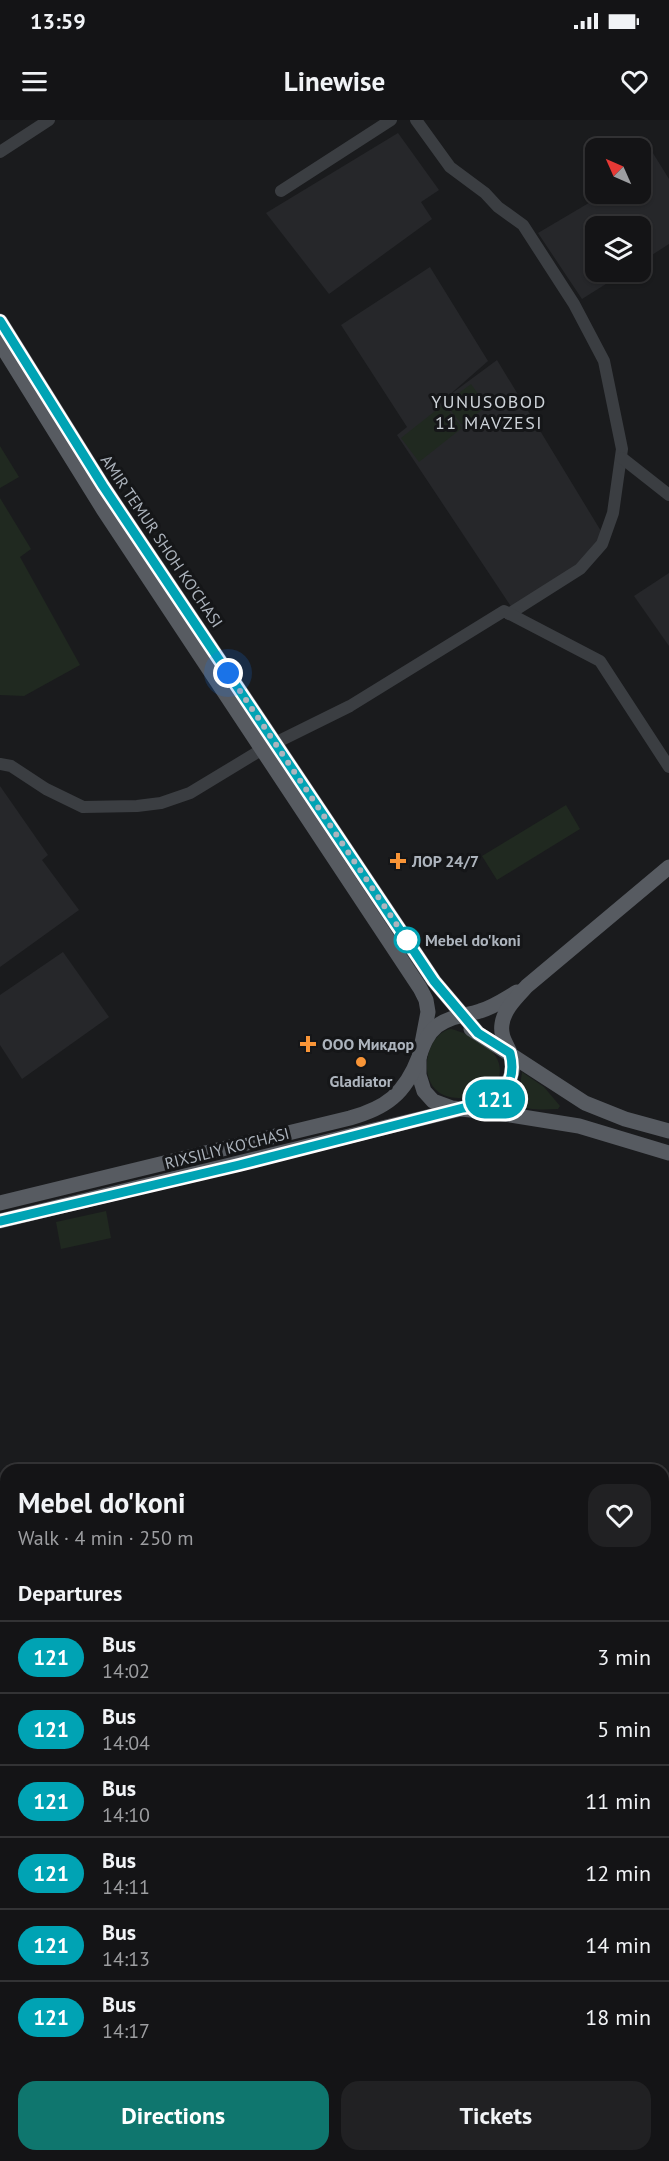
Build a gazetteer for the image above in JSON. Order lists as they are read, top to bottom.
{
  "streets": {
    "main road": ["AMIR TEMUR SHOH KO'CHASI", "RIXSILIY KO'CHASI"]
  },
  "crossings": [
    ["AMIR TEMUR SHOH KO'CHASI", "RIXSILIY KO'CHASI"]
  ],
  "districts": ["YUNUSOBOD 11 MAVZESI"],
  "places": {
    "health": ["ЛОР 24/7", "ООО Микдор"],
    "other": ["Mebel do'koni", "Gladiator"]
  },
  "lines": ["bus line 121"],
  "north": "top left",
  "page": {
    "status": "13:59",
    "header": "Linewise",
    "on_map": "121",
    "heading": [
      ["Mebel do'koni", "Walk · 4 min · 250 m"],
      "Departures"
    ],
    "list": [
      {
        "mark": "121",
        "name": "Bus",
        "note": "14:02",
        "value": "3 min"
      },
      {
        "mark": "121",
        "name": "Bus",
        "note": "14:04",
        "value": "5 min"
      },
      {
        "mark": "121",
        "name": "Bus",
        "note": "14:10",
        "value": "11 min"
      },
      {
        "mark": "121",
        "name": "Bus",
        "note": "14:11",
        "value": "12 min"
      },
      {
        "mark": "121",
        "name": "Bus",
        "note": "14:13",
        "value": "14 min"
      },
      {
        "mark": "121",
        "name": "Bus",
        "note": "14:17",
        "value": "18 min"
      }
    ],
    "buttons": ["Directions", "Tickets"]
  }
}
